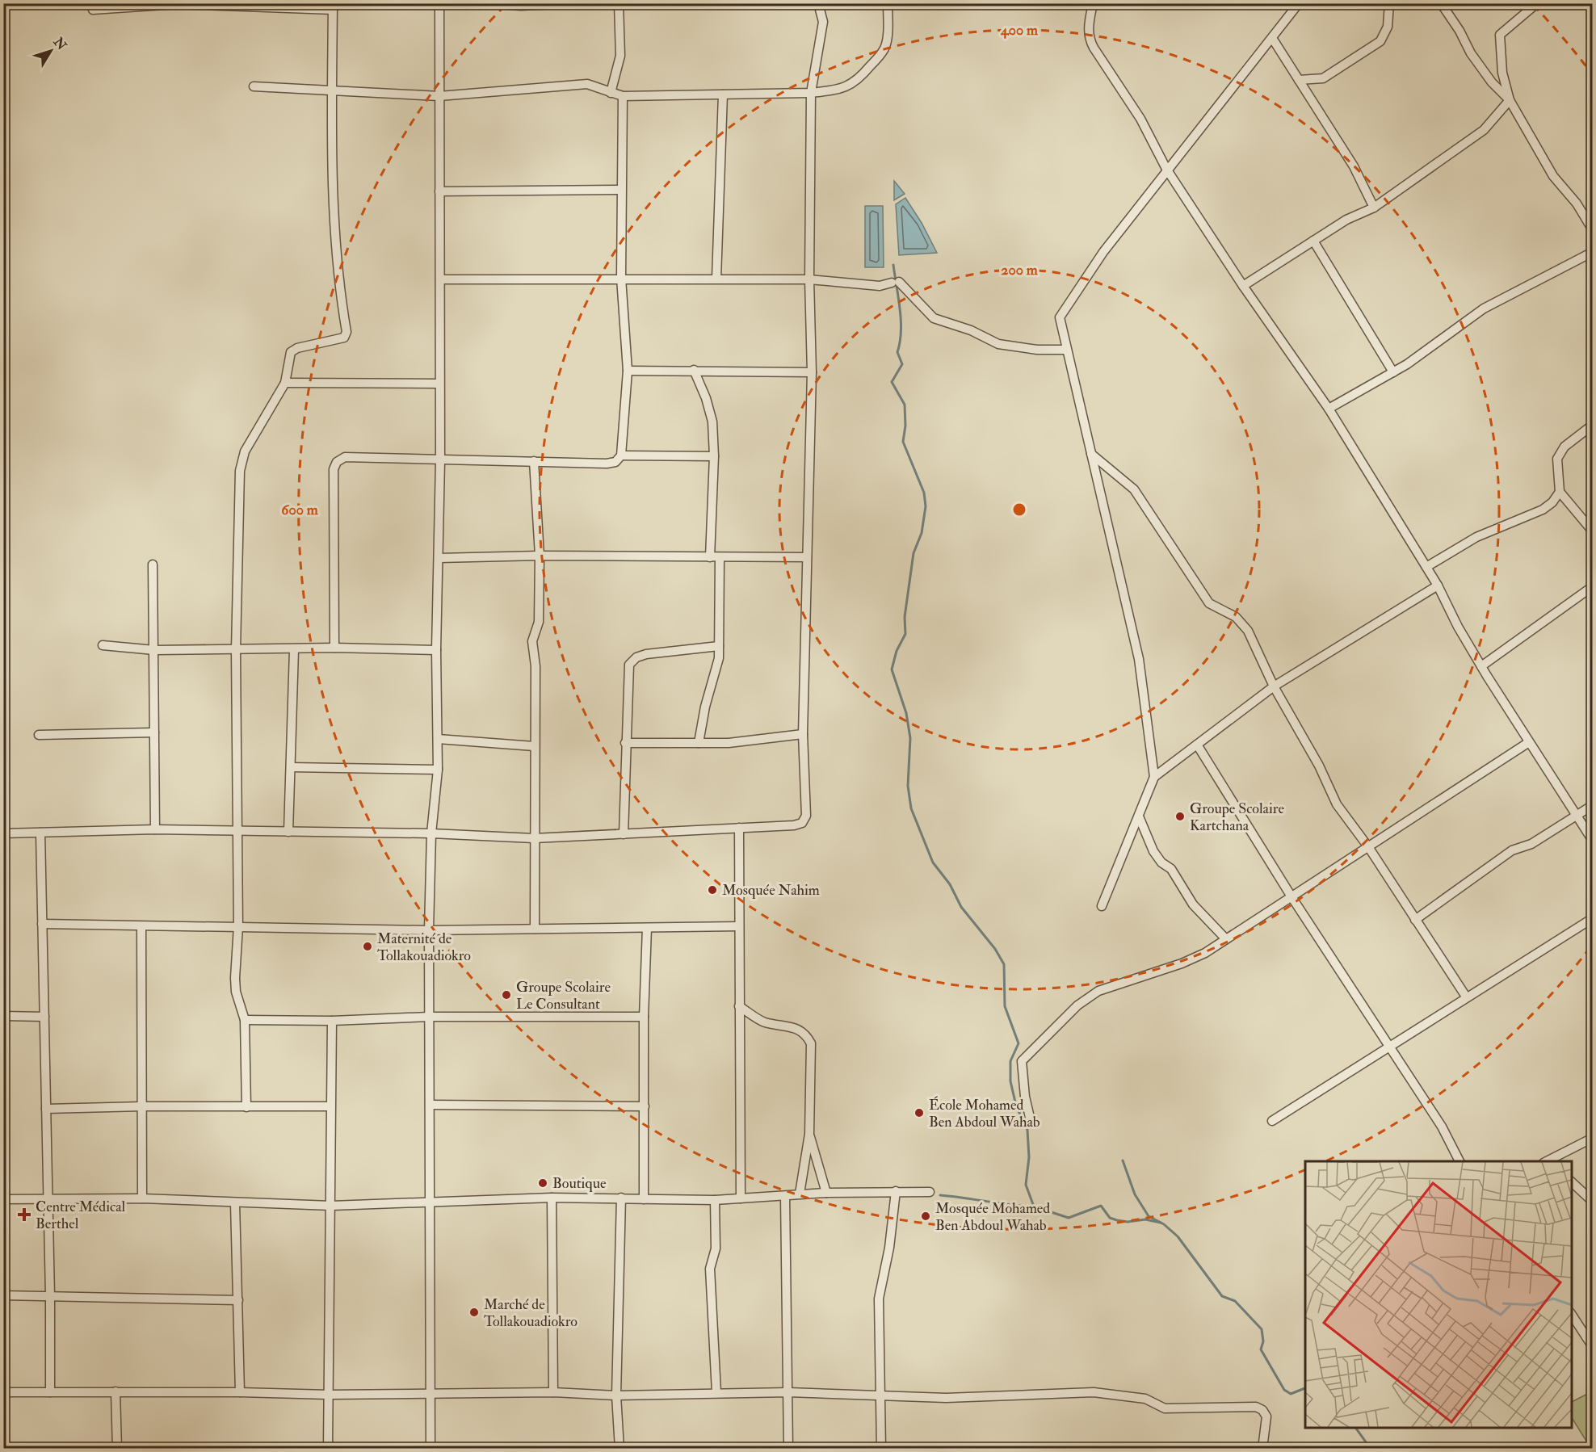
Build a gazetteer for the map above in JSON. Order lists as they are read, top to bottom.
{
  "places": {
    "other": [
      "Groupe Scolaire Kartchana",
      "Mosquée Nahim",
      "Maternité de Tollakouadiokro",
      "Groupe Scolaire Le Consultant",
      "École Mohamed Ben Abdoul Wahab",
      "Boutique",
      "Mosquée Mohamed Ben Abdoul Wahab",
      "Marché de Tollakouadiokro"
    ],
    "health": ["Centre Médical Berthel"]
  },
  "north": "top right",
  "rings": ["400 m", "200 m", "600 m"]
}
